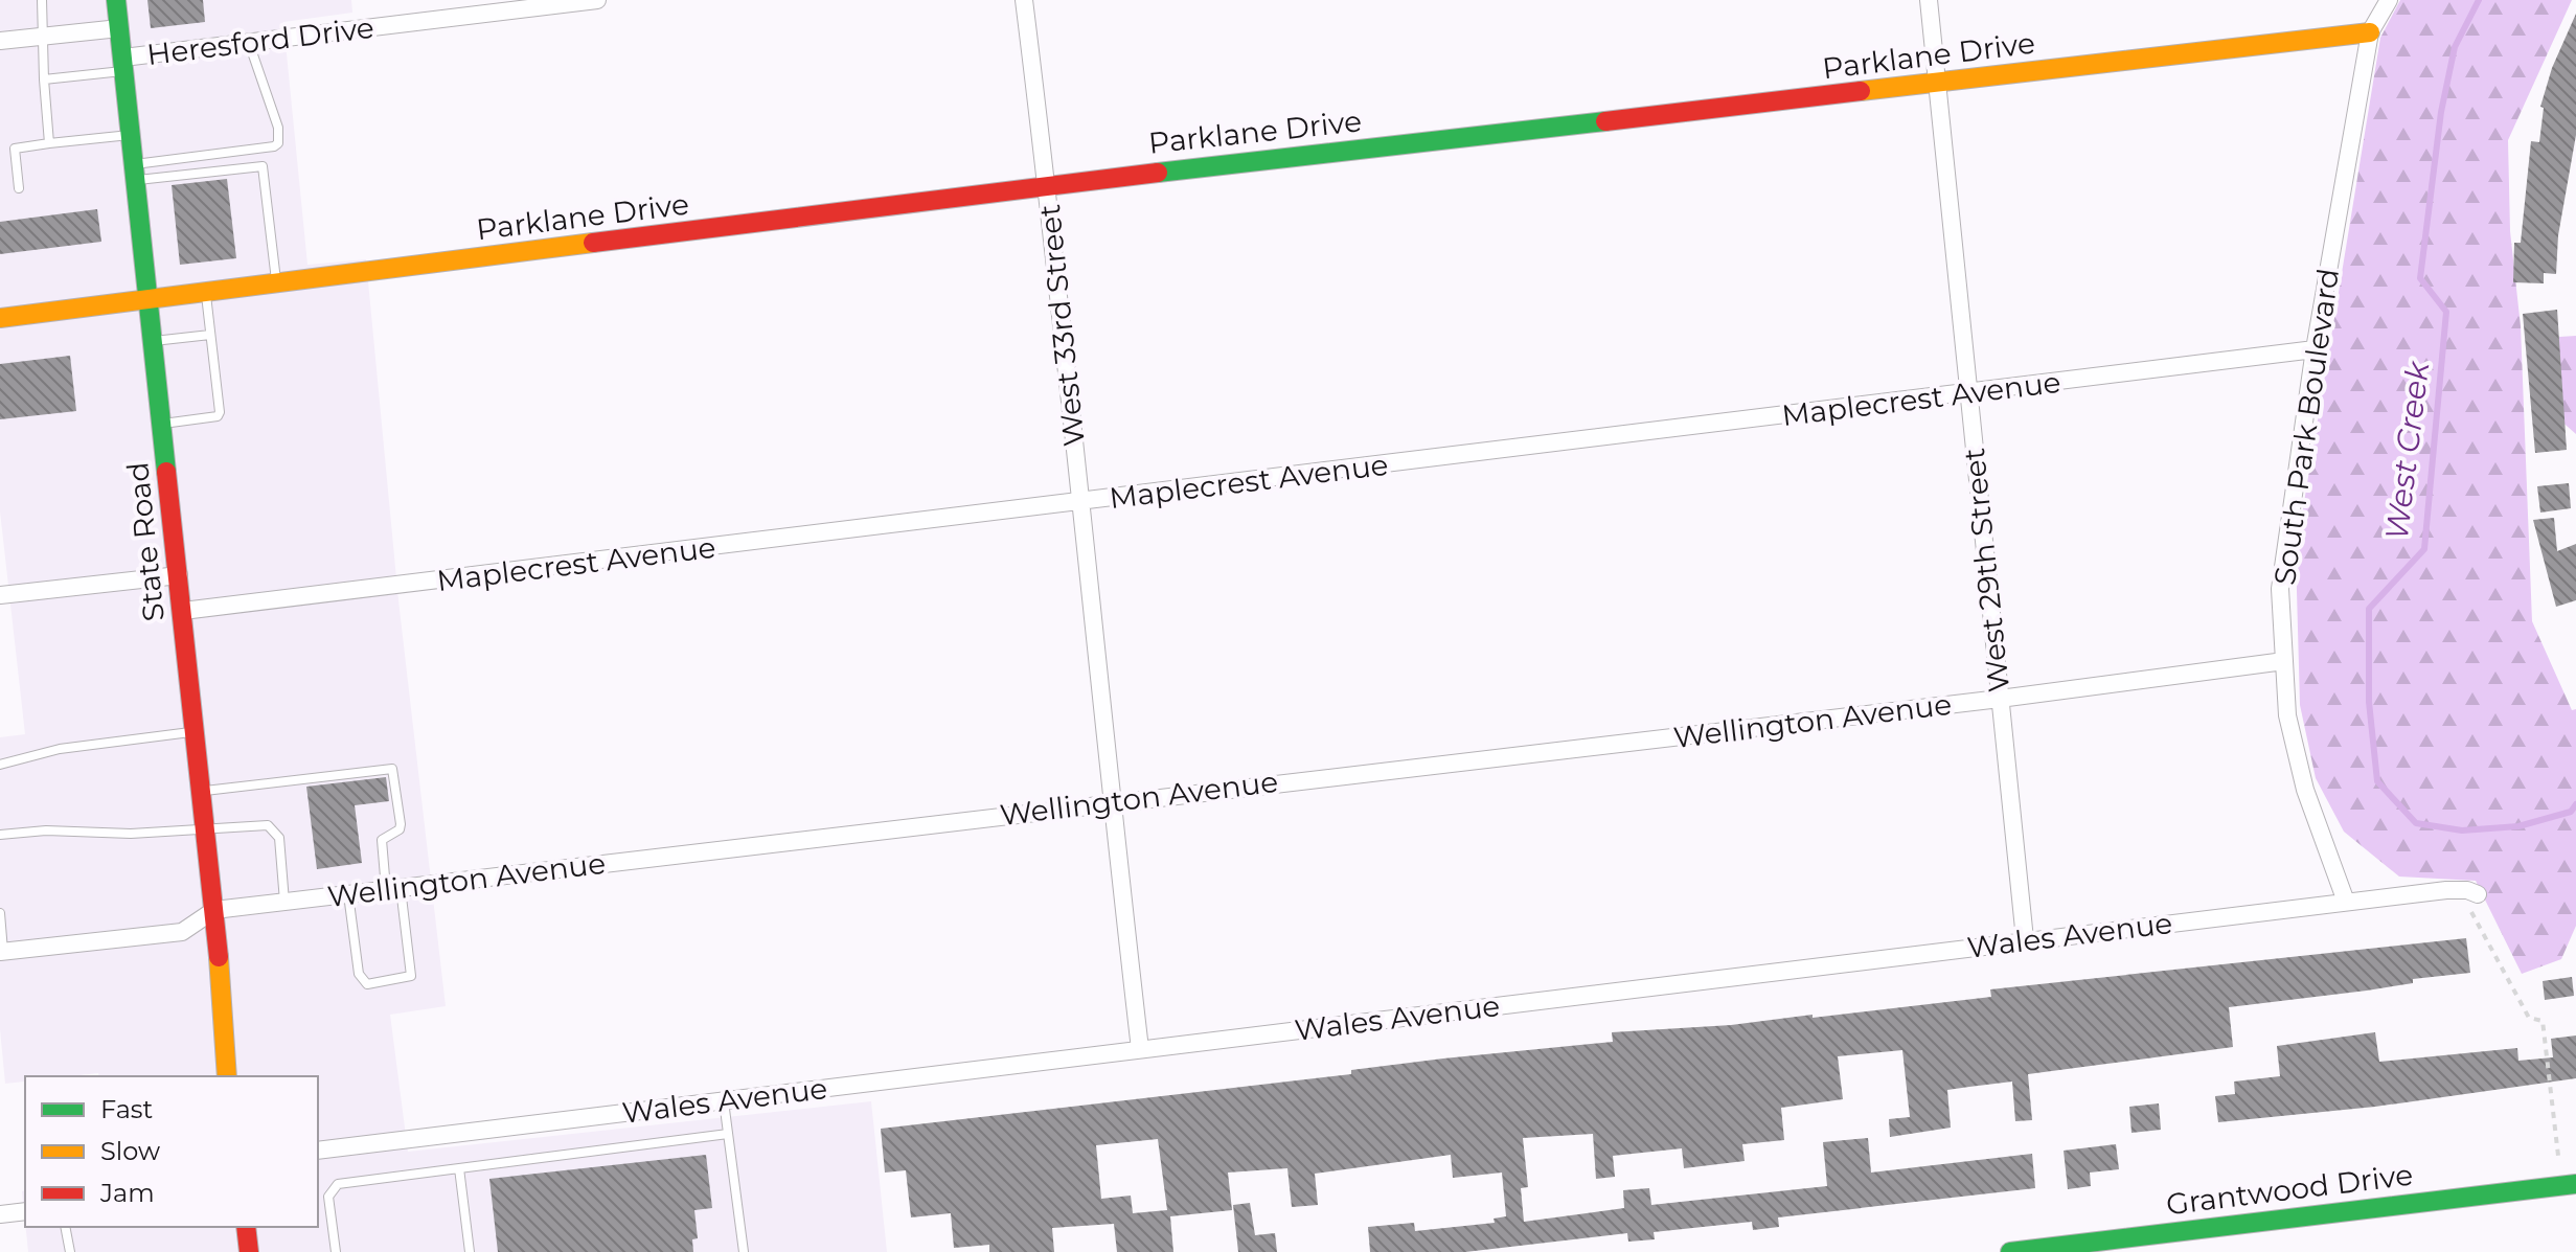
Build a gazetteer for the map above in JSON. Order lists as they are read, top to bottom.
{
  "streets": {
    "street": [
      "Heresford Drive",
      "Parklane Drive",
      "West 33rd Street",
      "Maplecrest Avenue",
      "South Park Boulevard",
      "State Road",
      "West 29th Street",
      "Wellington Avenue",
      "Wales Avenue",
      "Grantwood Drive"
    ]
  },
  "crossings": [
    ["Heresford Drive", "State Road"],
    ["Parklane Drive", "West 33rd Street"],
    ["Parklane Drive", "South Park Boulevard"],
    ["Parklane Drive", "State Road"],
    ["Parklane Drive", "West 29th Street"],
    ["West 33rd Street", "Maplecrest Avenue"],
    ["West 33rd Street", "Wellington Avenue"],
    ["West 33rd Street", "Wales Avenue"],
    ["Maplecrest Avenue", "South Park Boulevard"],
    ["Maplecrest Avenue", "State Road"],
    ["Maplecrest Avenue", "West 29th Street"],
    ["South Park Boulevard", "Wellington Avenue"],
    ["South Park Boulevard", "Wales Avenue"],
    ["State Road", "Wellington Avenue"],
    ["West 29th Street", "Wellington Avenue"],
    ["West 29th Street", "Wales Avenue"]
  ],
  "water": ["West Creek"],
  "legend": ["Fast", "Slow", "Jam"]
}
